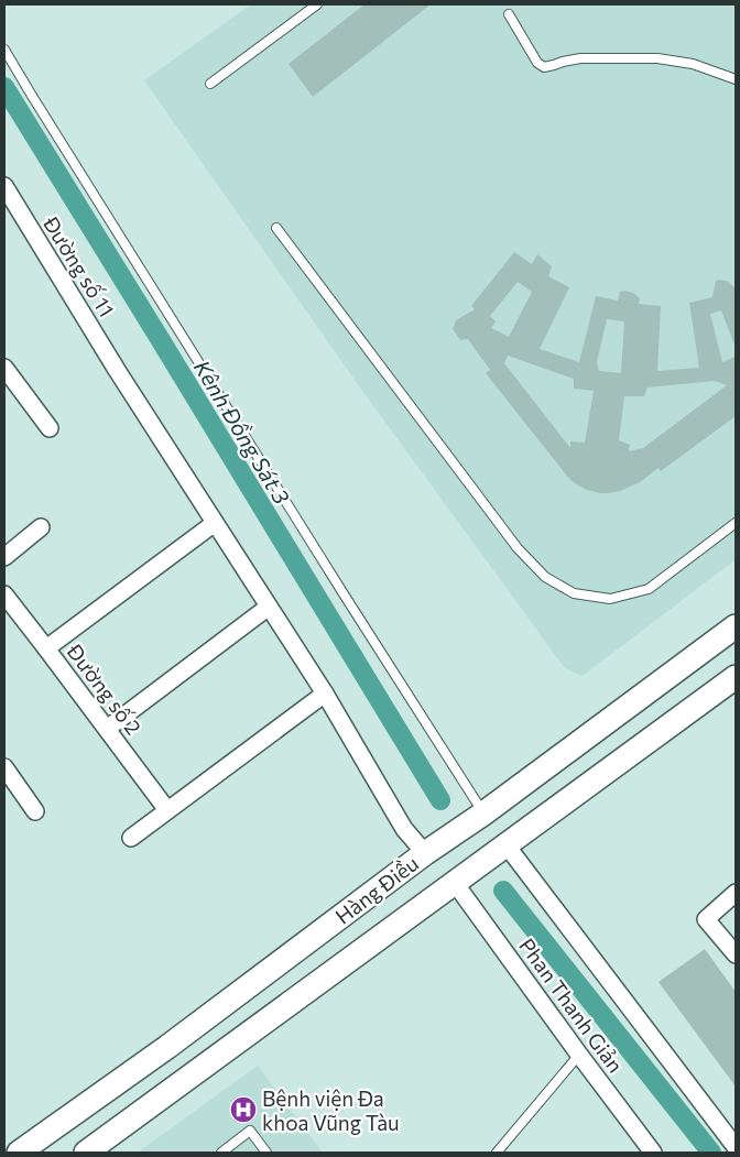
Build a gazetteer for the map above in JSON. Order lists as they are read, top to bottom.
{
  "streets": {
    "main road": ["Hàng Điều"],
    "street": ["Đường số 11", "Đường số 2", "Phan Thanh Giản"]
  },
  "crossings": [
    ["Đường số 11", "Hàng Điều"],
    ["Hàng Điều", "Phan Thanh Giản"]
  ],
  "water": ["Kênh Đồng Sát 3"],
  "places": {
    "hospital": ["Bệnh viện Đa khoa Vũng Tàu"]
  }
}
